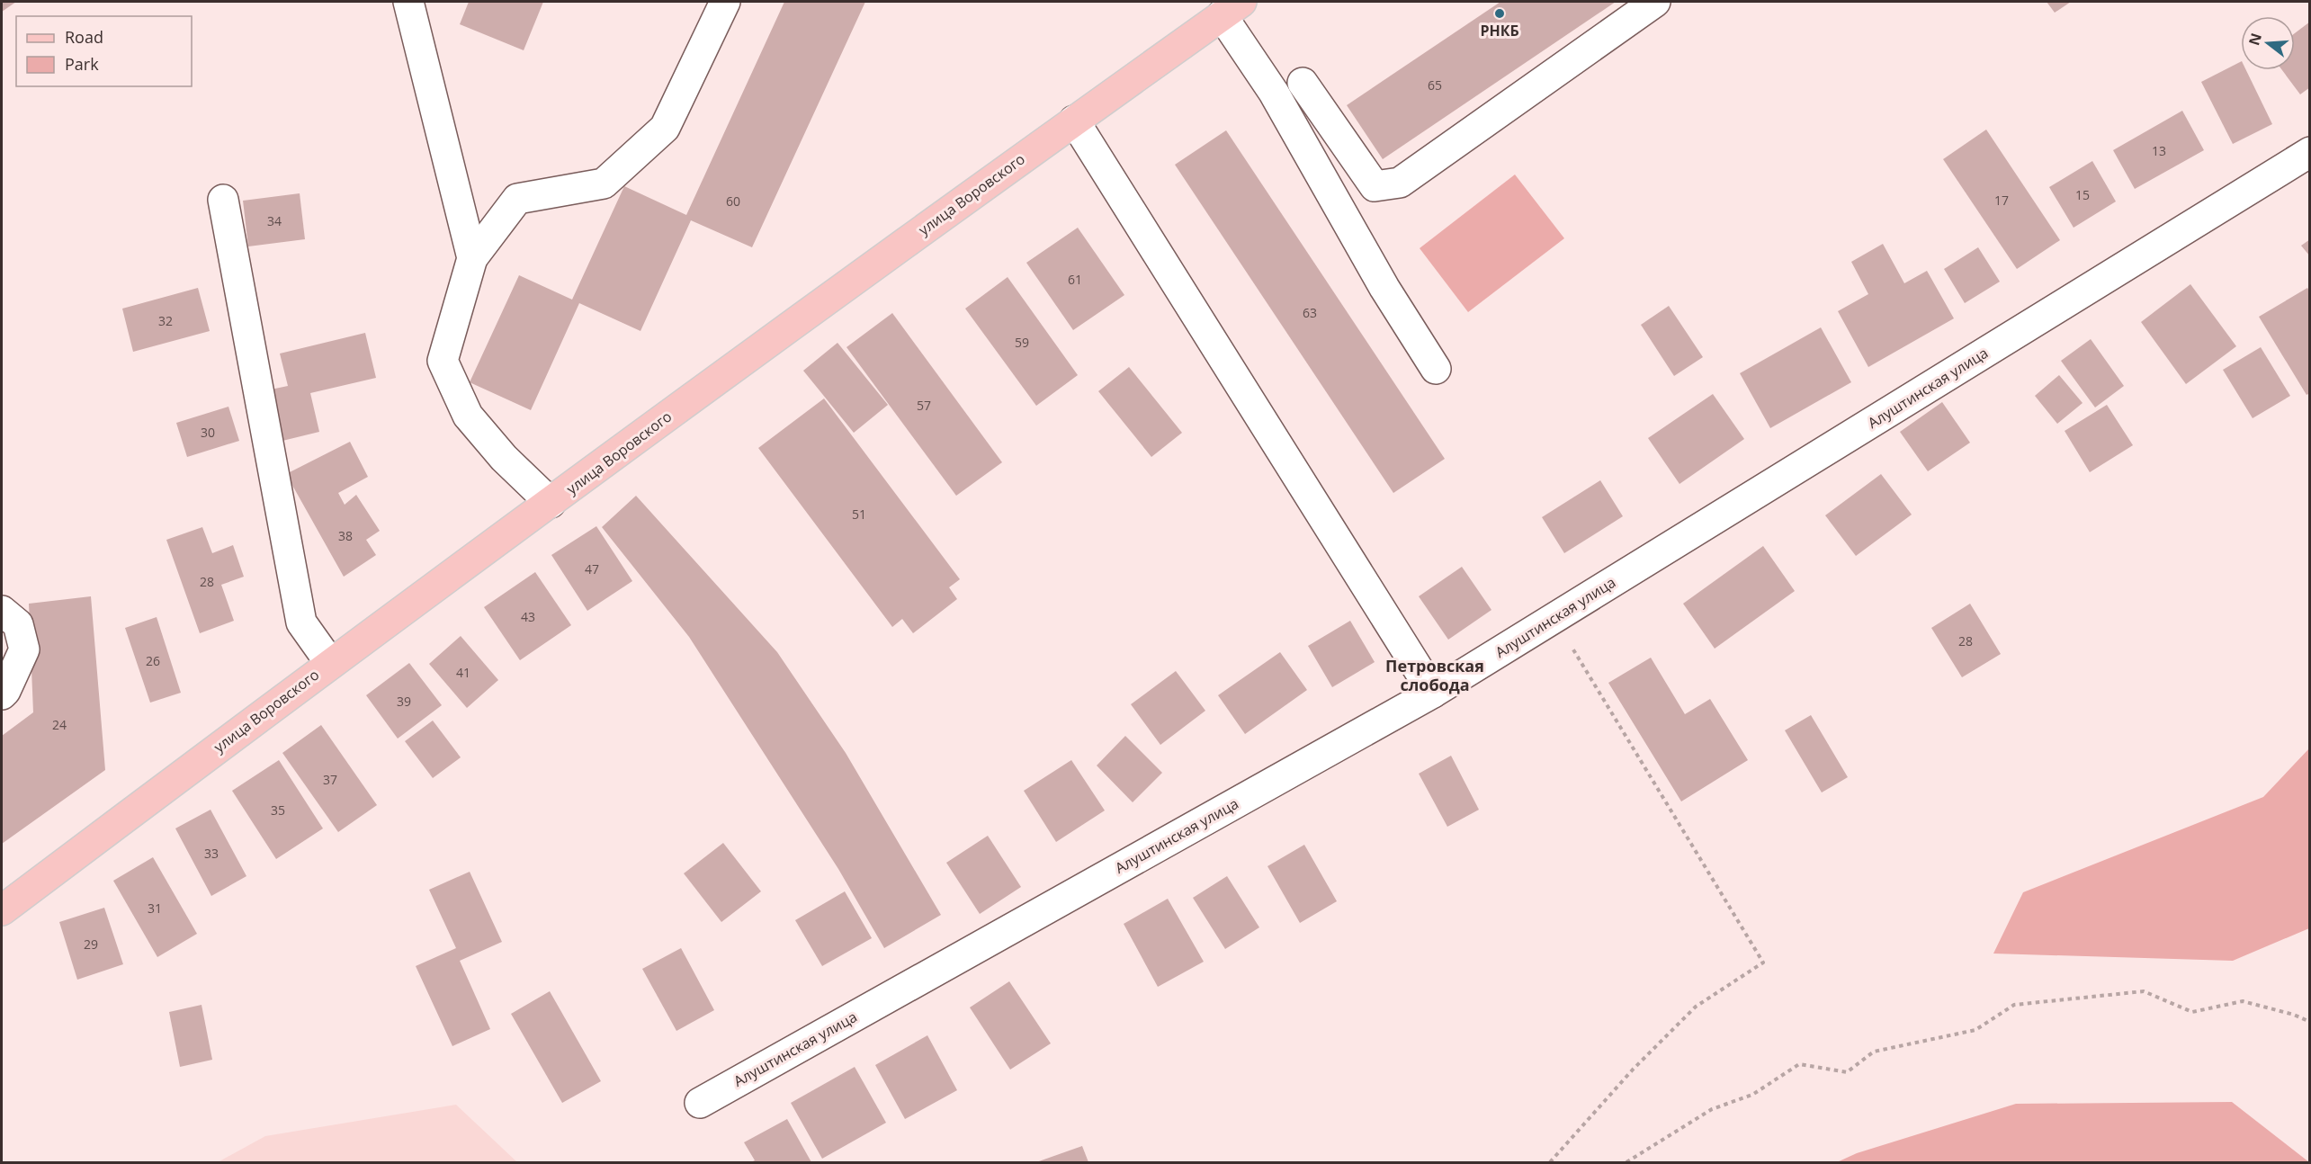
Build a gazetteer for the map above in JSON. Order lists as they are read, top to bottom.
{
  "streets": {
    "main road": ["улица Воровского"],
    "street": ["Алуштинская улица"]
  },
  "districts": ["Петровская слобода"],
  "places": ["РНКБ"],
  "house_numbers": [
    "65",
    "13",
    "15",
    "17",
    "60",
    "34",
    "61",
    "63",
    "32",
    "59",
    "57",
    "30",
    "51",
    "38",
    "47",
    "28",
    "43",
    "28",
    "26",
    "41",
    "39",
    "24",
    "37",
    "35",
    "33",
    "31",
    "29"
  ],
  "legend": ["Road", "Park"],
  "north": "left"
}
